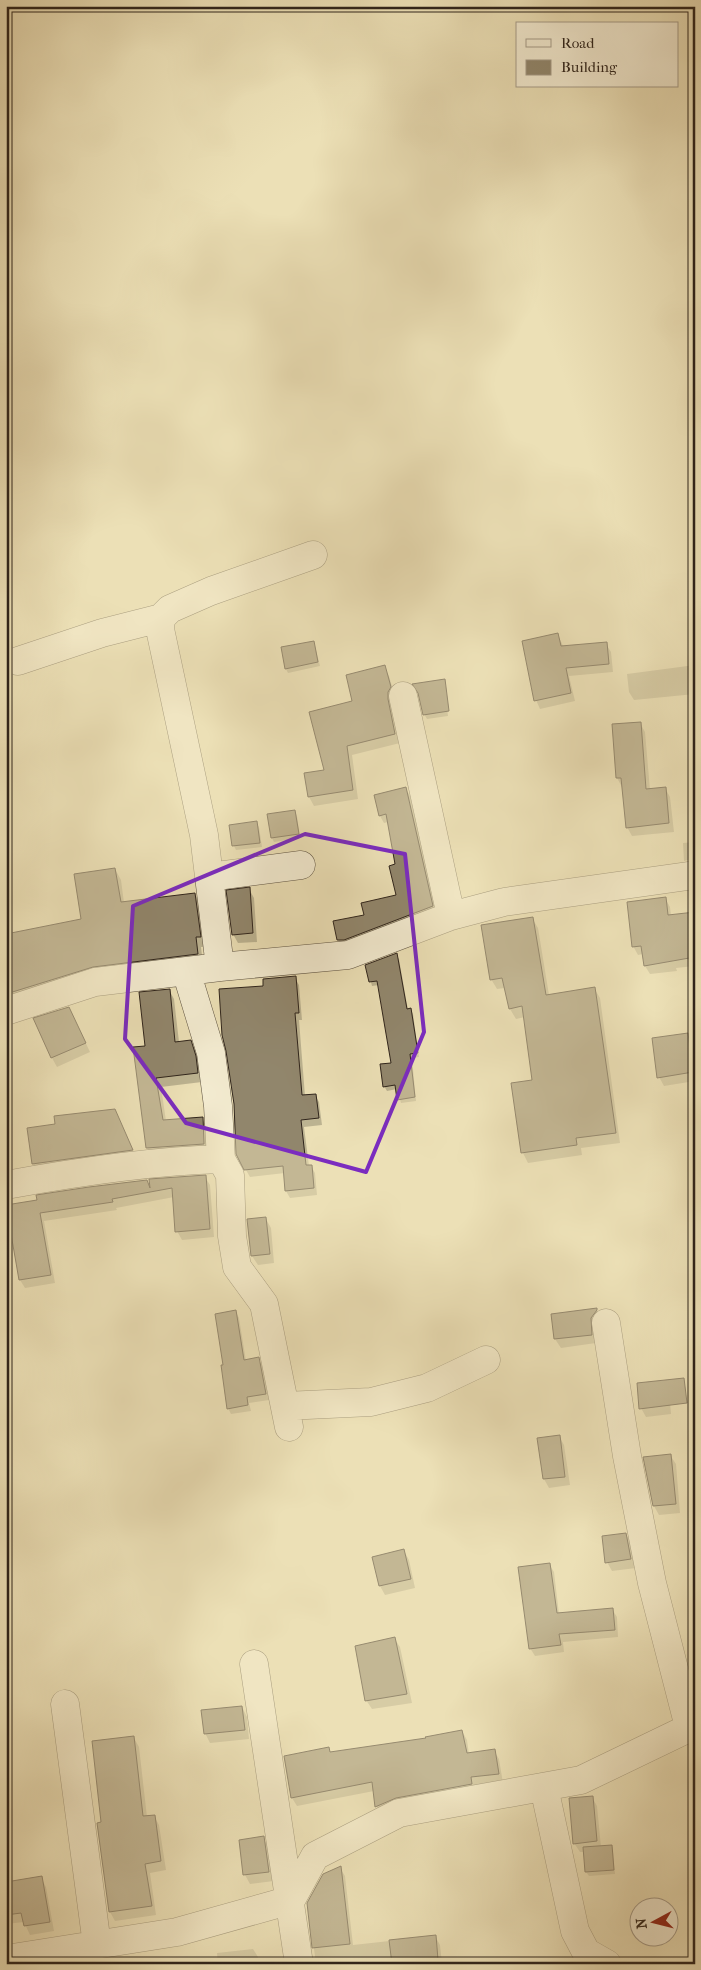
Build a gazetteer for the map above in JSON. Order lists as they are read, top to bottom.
{
  "legend": ["Road", "Building"],
  "north": "left"
}
